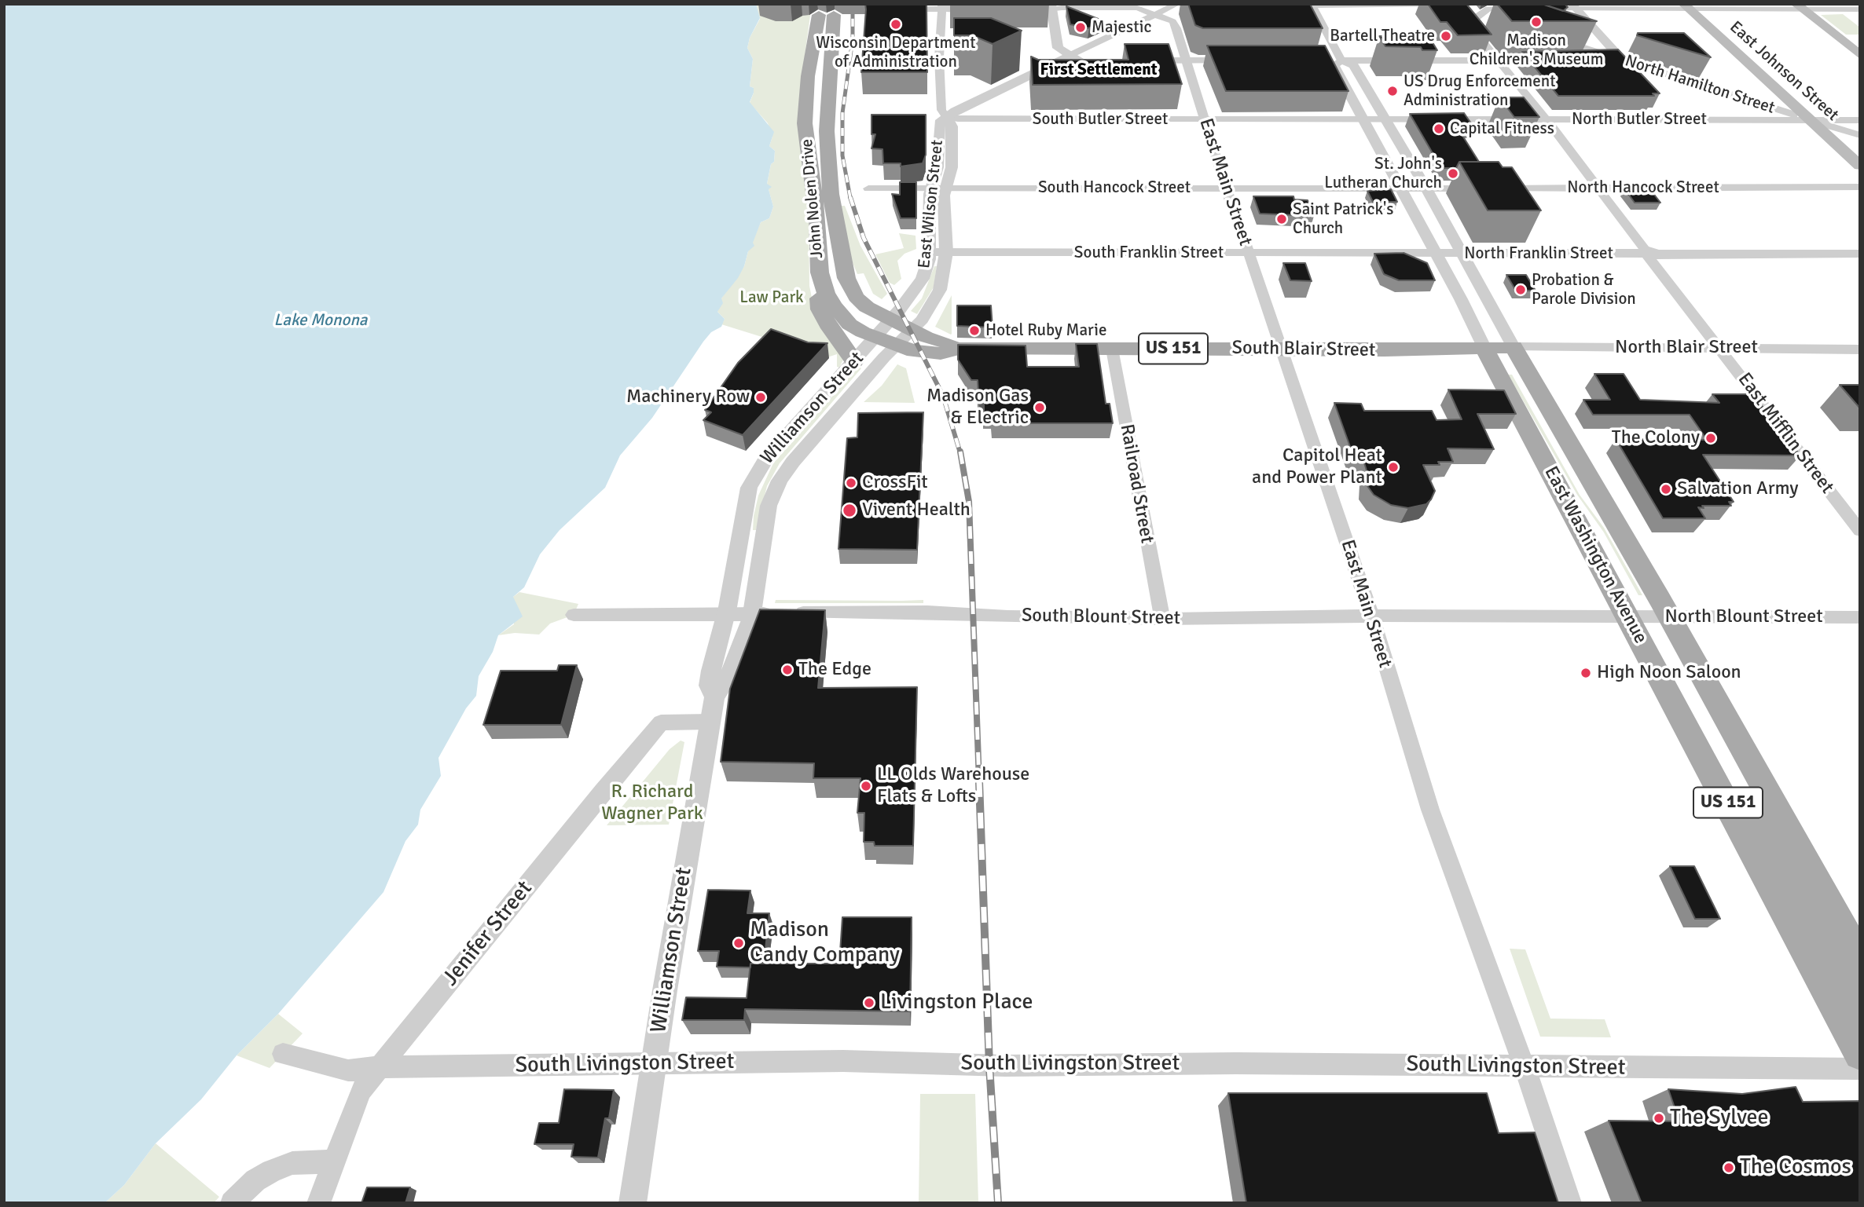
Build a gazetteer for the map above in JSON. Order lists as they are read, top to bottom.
{
  "streets": {
    "main road": [
      "East Johnson Street",
      "John Nolen Drive",
      "US 151",
      "South Blair Street",
      "East Washington Avenue"
    ],
    "street": [
      "North Hamilton Street",
      "South Butler Street",
      "North Butler Street",
      "East Main Street",
      "South Hancock Street",
      "North Hancock Street",
      "East Wilson Street",
      "South Franklin Street",
      "North Franklin Street",
      "North Blair Street",
      "Williamson Street",
      "East Mifflin Street",
      "Railroad Street",
      "South Blount Street",
      "North Blount Street",
      "Jenifer Street",
      "South Livingston Street"
    ]
  },
  "crossings": [
    ["East Johnson Street", "North Hamilton Street"],
    ["East Johnson Street", "North Butler Street"],
    ["North Hamilton Street", "North Butler Street"],
    ["South Butler Street", "North Butler Street"],
    ["South Butler Street", "East Main Street"],
    ["South Butler Street", "East Wilson Street"],
    ["South Butler Street", "East Washington Avenue"],
    ["North Butler Street", "East Mifflin Street"],
    ["North Butler Street", "East Washington Avenue"],
    ["East Main Street", "South Hancock Street"],
    ["East Main Street", "South Franklin Street"],
    ["East Main Street", "South Blair Street"],
    ["East Main Street", "South Blount Street"],
    ["East Main Street", "South Livingston Street"],
    ["South Hancock Street", "North Hancock Street"],
    ["South Hancock Street", "East Wilson Street"],
    ["South Hancock Street", "East Washington Avenue"],
    ["North Hancock Street", "East Mifflin Street"],
    ["North Hancock Street", "East Washington Avenue"],
    ["John Nolen Drive", "East Wilson Street"],
    ["John Nolen Drive", "South Blair Street"],
    ["John Nolen Drive", "Williamson Street"],
    ["East Wilson Street", "South Franklin Street"],
    ["East Wilson Street", "South Blair Street"],
    ["East Wilson Street", "Williamson Street"],
    ["South Franklin Street", "North Franklin Street"],
    ["South Franklin Street", "East Washington Avenue"],
    ["North Franklin Street", "East Mifflin Street"],
    ["North Franklin Street", "East Washington Avenue"],
    ["North Blair Street", "South Blair Street"],
    ["North Blair Street", "East Mifflin Street"],
    ["North Blair Street", "East Washington Avenue"],
    ["US 151", "South Blair Street"],
    ["US 151", "East Washington Avenue"],
    ["South Blair Street", "Williamson Street"],
    ["South Blair Street", "Railroad Street"],
    ["South Blair Street", "East Washington Avenue"],
    ["Williamson Street", "South Blount Street"],
    ["Williamson Street", "Jenifer Street"],
    ["Williamson Street", "South Livingston Street"],
    ["Railroad Street", "South Blount Street"],
    ["East Washington Avenue", "South Blount Street"],
    ["East Washington Avenue", "North Blount Street"],
    ["South Blount Street", "North Blount Street"],
    ["Jenifer Street", "South Livingston Street"]
  ],
  "districts": ["First Settlement"],
  "water": ["Lake Monona"],
  "parks": ["Law Park", "R. Richard Wagner Park"],
  "places": [
    "Madison Children's Museum",
    "Wisconsin Department of Administration",
    "Majestic",
    "Bartell Theatre",
    "US Drug Enforcement Administration",
    "Capital Fitness",
    "St. John's Lutheran Church",
    "Saint Patrick's Church",
    "Probation & Parole Division",
    "Hotel Ruby Marie",
    "Machinery Row",
    "Madison Gas & Electric",
    "The Colony",
    "Capitol Heat and Power Plant",
    "CrossFit",
    "Salvation Army",
    "Vivent Health",
    "The Edge",
    "High Noon Saloon",
    "LL Olds Warehouse Flats & Lofts",
    "Madison Candy Company",
    "Livingston Place",
    "The Sylvee",
    "The Cosmos"
  ]
}
